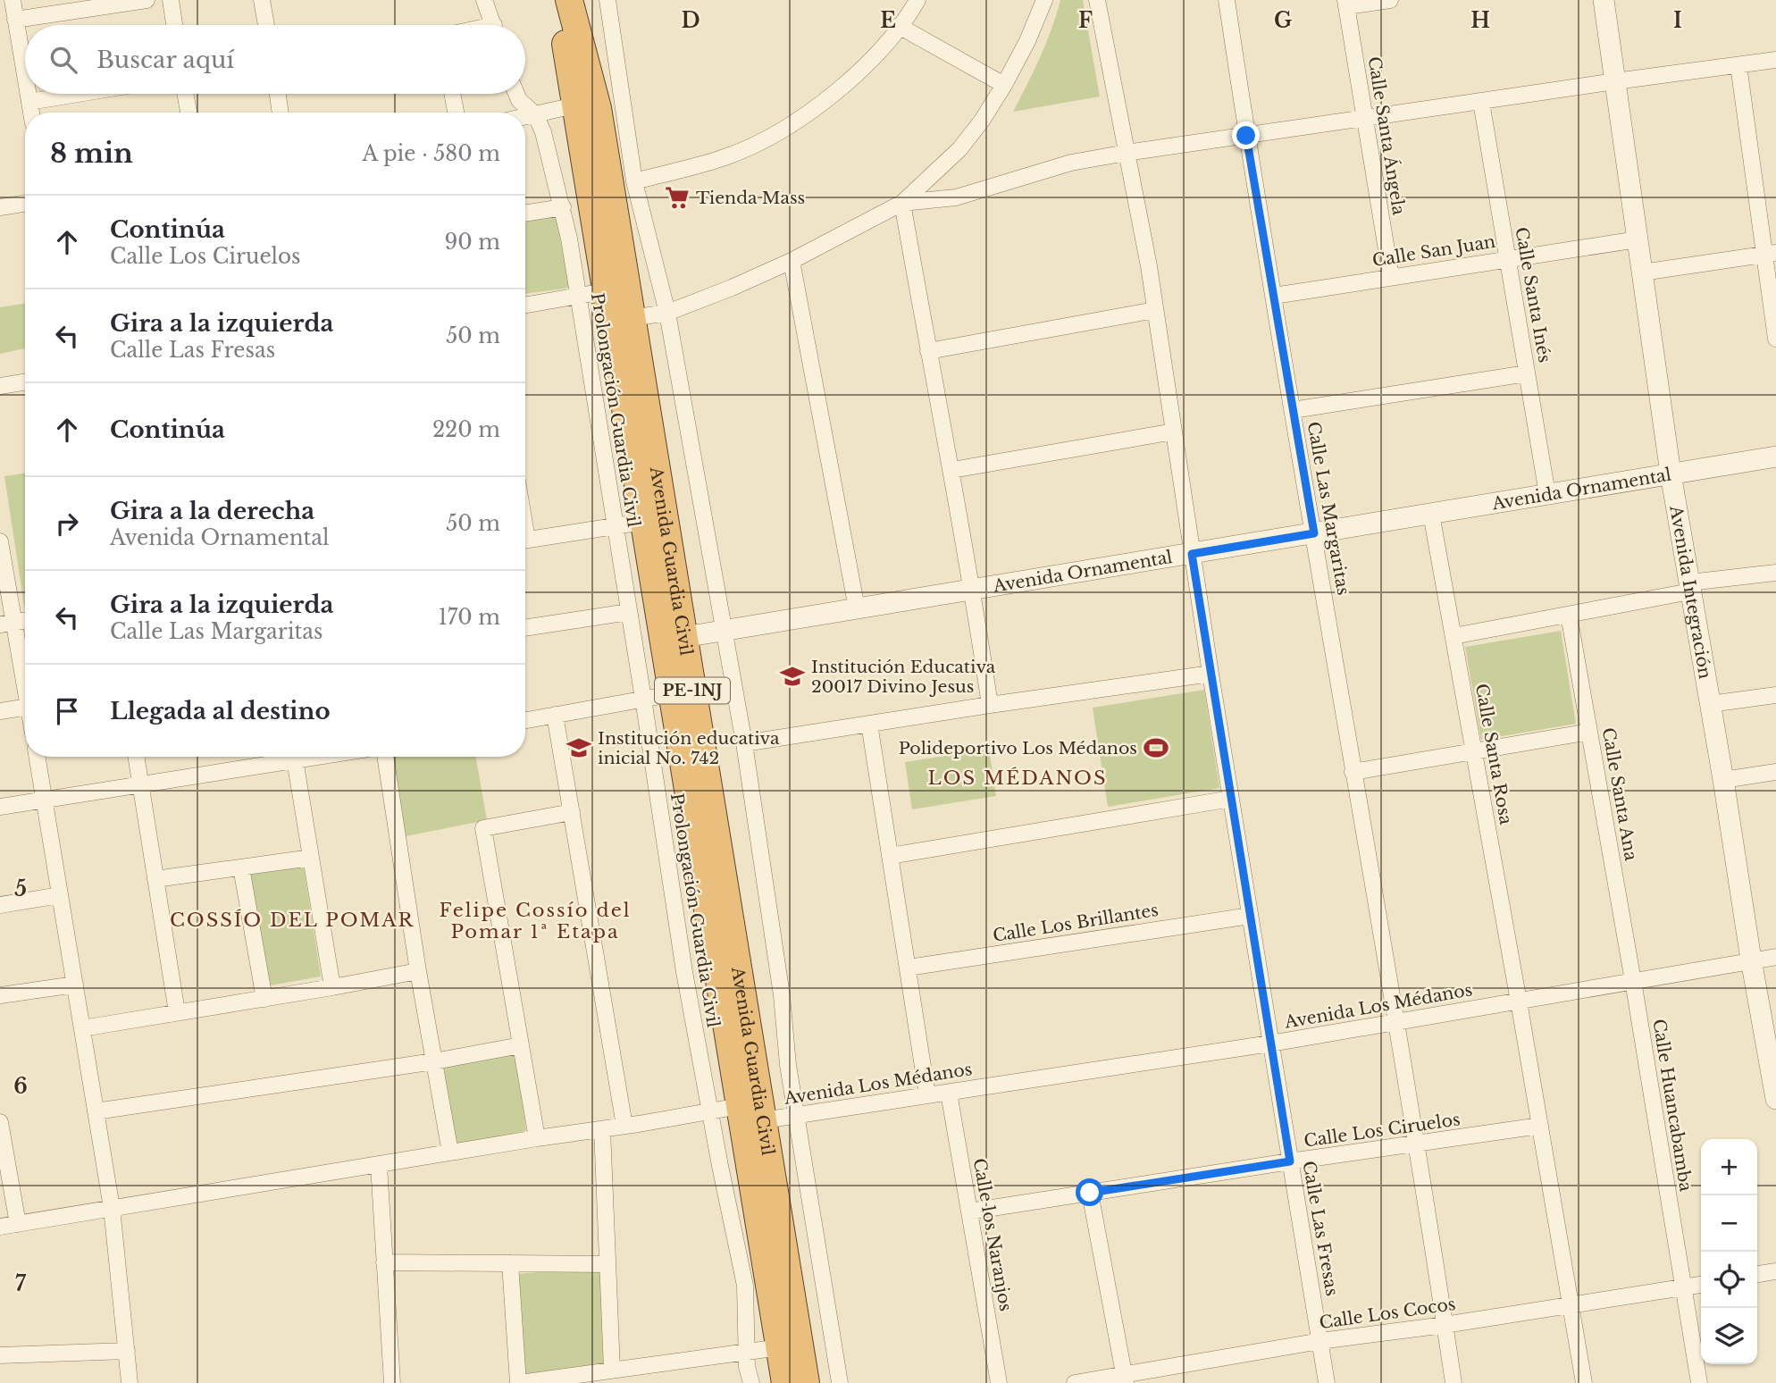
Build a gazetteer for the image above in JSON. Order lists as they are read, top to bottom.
{
  "streets": {
    "highway": ["Avenida Guardia Civil", "PE-1NJ"],
    "street": [
      "Calle Santa Ángela",
      "Calle San Juan",
      "Calle Santa Inés",
      "Prolongación Guardia Civil",
      "Avenida Ornamental",
      "Calle Las Margaritas",
      "Avenida Integración",
      "Calle Santa Rosa",
      "Calle Santa Ana",
      "Calle Los Brillantes",
      "Avenida Los Médanos",
      "Calle Huancabamba",
      "Calle Los Ciruelos",
      "Calle Las Fresas",
      "Calle los Naranjos",
      "Calle Los Cocos"
    ]
  },
  "crossings": [
    ["Calle Santa Ángela", "Calle San Juan"],
    ["Calle San Juan", "Calle Santa Inés"],
    ["Calle San Juan", "Calle Las Margaritas"],
    ["Calle San Juan", "Avenida Integración"],
    ["Calle Santa Inés", "Avenida Ornamental"],
    ["Avenida Ornamental", "Calle Las Margaritas"],
    ["Avenida Ornamental", "Avenida Guardia Civil"],
    ["Avenida Ornamental", "Avenida Integración"],
    ["Avenida Ornamental", "Calle Santa Rosa"],
    ["Avenida Ornamental", "Calle Las Fresas"],
    ["Calle Las Margaritas", "Avenida Los Médanos"],
    ["Calle Las Margaritas", "Calle Los Ciruelos"],
    ["Calle Las Margaritas", "Calle Los Cocos"],
    ["Avenida Guardia Civil", "Avenida Los Médanos"],
    ["Avenida Integración", "Avenida Los Médanos"],
    ["Calle Santa Rosa", "Avenida Los Médanos"],
    ["Calle Santa Rosa", "Calle Los Ciruelos"],
    ["Calle Santa Rosa", "Calle Los Cocos"],
    ["Calle Santa Ana", "Avenida Los Médanos"],
    ["Calle Santa Ana", "Calle Huancabamba"],
    ["Calle Los Brillantes", "Calle Las Fresas"],
    ["Avenida Los Médanos", "Calle Huancabamba"],
    ["Avenida Los Médanos", "Calle Las Fresas"],
    ["Avenida Los Médanos", "Calle los Naranjos"],
    ["Calle Huancabamba", "Calle Los Cocos"],
    ["Calle Los Ciruelos", "Calle Las Fresas"],
    ["Calle Los Ciruelos", "Calle los Naranjos"],
    ["Calle Las Fresas", "Calle Los Cocos"]
  ],
  "districts": ["LOS MÉDANOS", "Felipe Cossío del Pomar 1ª Etapa", "COSSÍO DEL POMAR"],
  "places": {
    "supermarket": ["Tienda Mass"],
    "school or university": ["Institución Educativa 20017 Divino Jesus", "Institución educativa inicial No. 742"],
    "sports": ["Polideportivo Los Médanos"]
  },
  "page": {
    "search": "Buscar aquí",
    "heading": ["8 min", "A pie · 580 m"],
    "list": [
      ["Continúa", "Calle Los Ciruelos", "90 m"],
      ["Gira a la izquierda", "Calle Las Fresas", "50 m"],
      ["Continúa", "220 m"],
      ["Gira a la derecha", "Avenida Ornamental", "50 m"],
      ["Gira a la izquierda", "Calle Las Margaritas", "170 m"],
      "Llegada al destino"
    ],
    "map_buttons": ["+", "−"]
  },
  "grid": {
    "columns": [
      "D",
      "E",
      "F",
      "G",
      "H",
      "I"
    ],
    "rows": ["5", "6", "7"]
  }
}
